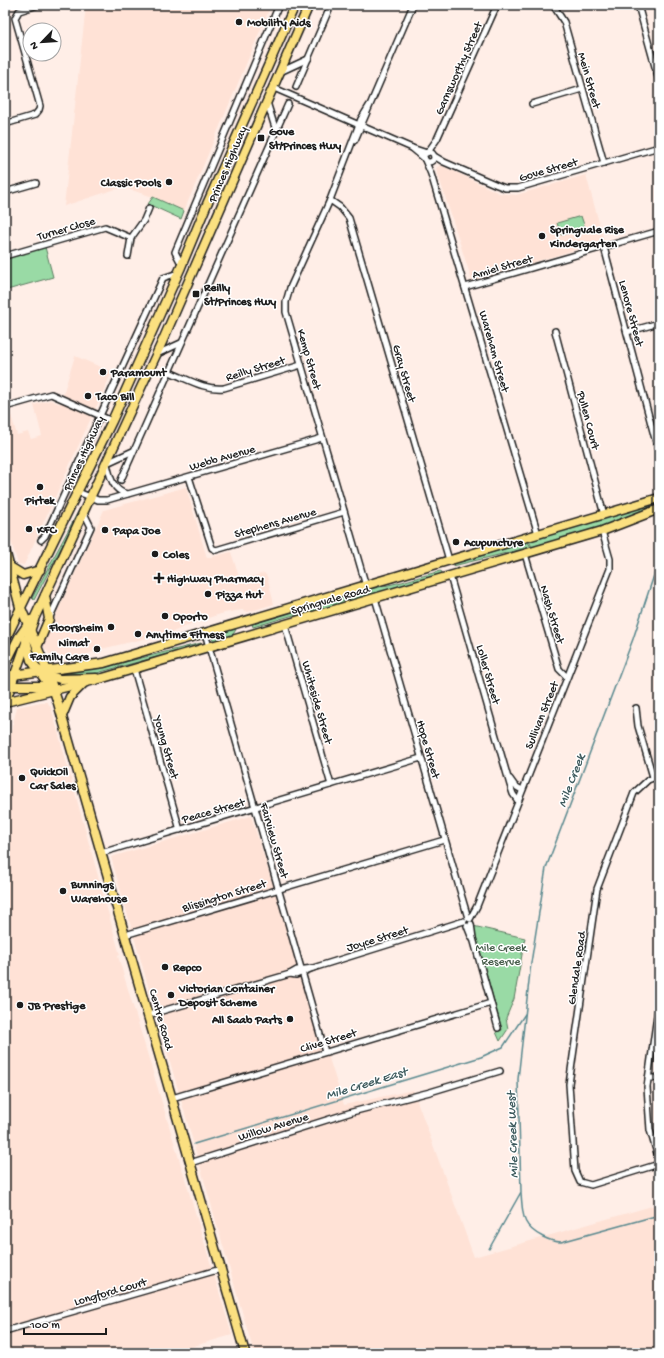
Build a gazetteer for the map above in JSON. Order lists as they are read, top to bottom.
{
  "streets": {
    "main road": ["Princes Highway", "Springvale Road", "Centre Road"],
    "street": [
      "Garnsworthy Street",
      "Mein Street",
      "Gove Street",
      "Turner Close",
      "Amiel Street",
      "Lenore Street",
      "Wareham Street",
      "Kemp Street",
      "Reilly Street",
      "Gray Street",
      "Pullen Court",
      "Webb Avenue",
      "Stephens Avenue",
      "Nash Street",
      "Loller Street",
      "Whiteside Street",
      "Sullivan Street",
      "Young Street",
      "Hope Street",
      "Peace Street",
      "Fairview Street",
      "Blissington Street",
      "Joyce Street",
      "Glendale Road",
      "Clive Street",
      "Willow Avenue",
      "Longford Court"
    ]
  },
  "crossings": [
    ["Garnsworthy Street", "Gove Street"],
    ["Garnsworthy Street", "Wareham Street"],
    ["Mein Street", "Gove Street"],
    ["Princes Highway", "Webb Avenue"],
    ["Princes Highway", "Springvale Road"],
    ["Princes Highway", "Centre Road"],
    ["Gove Street", "Wareham Street"],
    ["Amiel Street", "Lenore Street"],
    ["Amiel Street", "Wareham Street"],
    ["Wareham Street", "Springvale Road"],
    ["Kemp Street", "Reilly Street"],
    ["Kemp Street", "Gray Street"],
    ["Kemp Street", "Webb Avenue"],
    ["Kemp Street", "Stephens Avenue"],
    ["Kemp Street", "Springvale Road"],
    ["Gray Street", "Springvale Road"],
    ["Pullen Court", "Springvale Road"],
    ["Webb Avenue", "Stephens Avenue"],
    ["Springvale Road", "Nash Street"],
    ["Springvale Road", "Loller Street"],
    ["Springvale Road", "Whiteside Street"],
    ["Springvale Road", "Sullivan Street"],
    ["Springvale Road", "Young Street"],
    ["Springvale Road", "Hope Street"],
    ["Springvale Road", "Fairview Street"],
    ["Springvale Road", "Centre Road"],
    ["Nash Street", "Sullivan Street"],
    ["Loller Street", "Sullivan Street"],
    ["Whiteside Street", "Peace Street"],
    ["Sullivan Street", "Hope Street"],
    ["Sullivan Street", "Joyce Street"],
    ["Young Street", "Peace Street"],
    ["Hope Street", "Peace Street"],
    ["Hope Street", "Blissington Street"],
    ["Hope Street", "Joyce Street"],
    ["Hope Street", "Clive Street"],
    ["Peace Street", "Fairview Street"],
    ["Peace Street", "Centre Road"],
    ["Fairview Street", "Blissington Street"],
    ["Fairview Street", "Joyce Street"],
    ["Fairview Street", "Clive Street"],
    ["Blissington Street", "Centre Road"],
    ["Joyce Street", "Centre Road"],
    ["Centre Road", "Clive Street"],
    ["Centre Road", "Willow Avenue"],
    ["Centre Road", "Longford Court"]
  ],
  "water": ["Mile Creek", "Mile Creek East", "Mile Creek West"],
  "parks": ["Mile Creek Reserve"],
  "places": {
    "other": [
      "Mobility Aids",
      "Classic Pools",
      "Springvale Rise Kindergarten",
      "Paramount",
      "Taco Bill",
      "Pirtek",
      "KFC",
      "Papa Joe",
      "Acupuncture",
      "Coles",
      "Pizza Hut",
      "Oporto",
      "Floorsheim",
      "Anytime Fitness",
      "Nimat Family Care",
      "QuickOil Car Sales",
      "Bunnings Warehouse",
      "Repco",
      "Victorian Container Deposit Scheme",
      "JB Prestige",
      "All Saab Parts"
    ],
    "transit": ["Gove St/Princes Hwy", "Reilly St/Princes Hwy"],
    "health": ["Highway Pharmacy"]
  },
  "scale_bar": "100 m",
  "north": "bottom left"
}
